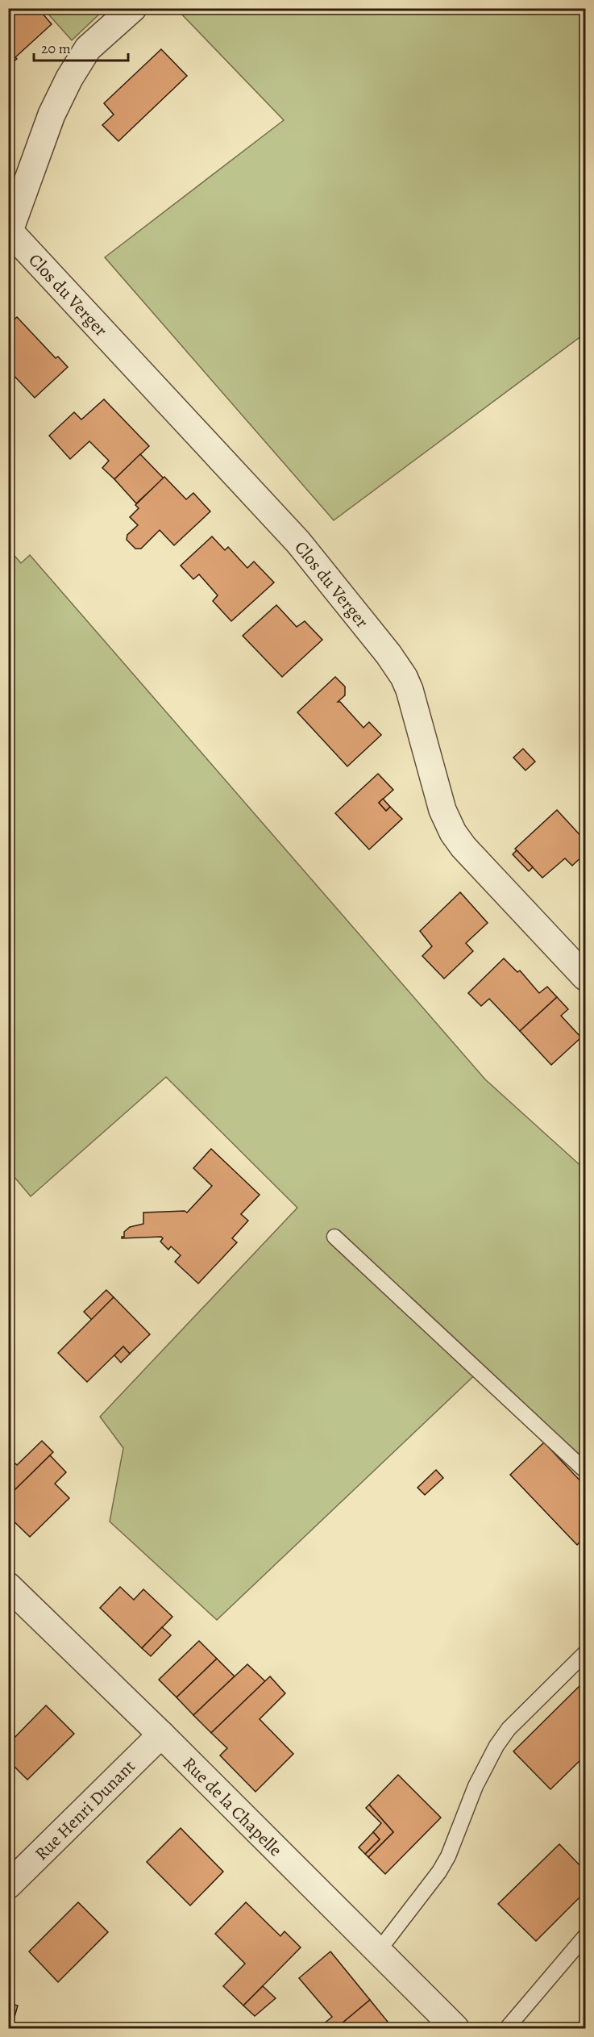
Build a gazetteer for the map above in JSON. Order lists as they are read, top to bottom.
{
  "streets": {
    "street": ["Clos du Verger", "Rue de la Chapelle", "Rue Henri Dunant"]
  },
  "crossings": [
    ["Rue de la Chapelle", "Rue Henri Dunant"]
  ],
  "scale_bar": "20 m"
}
